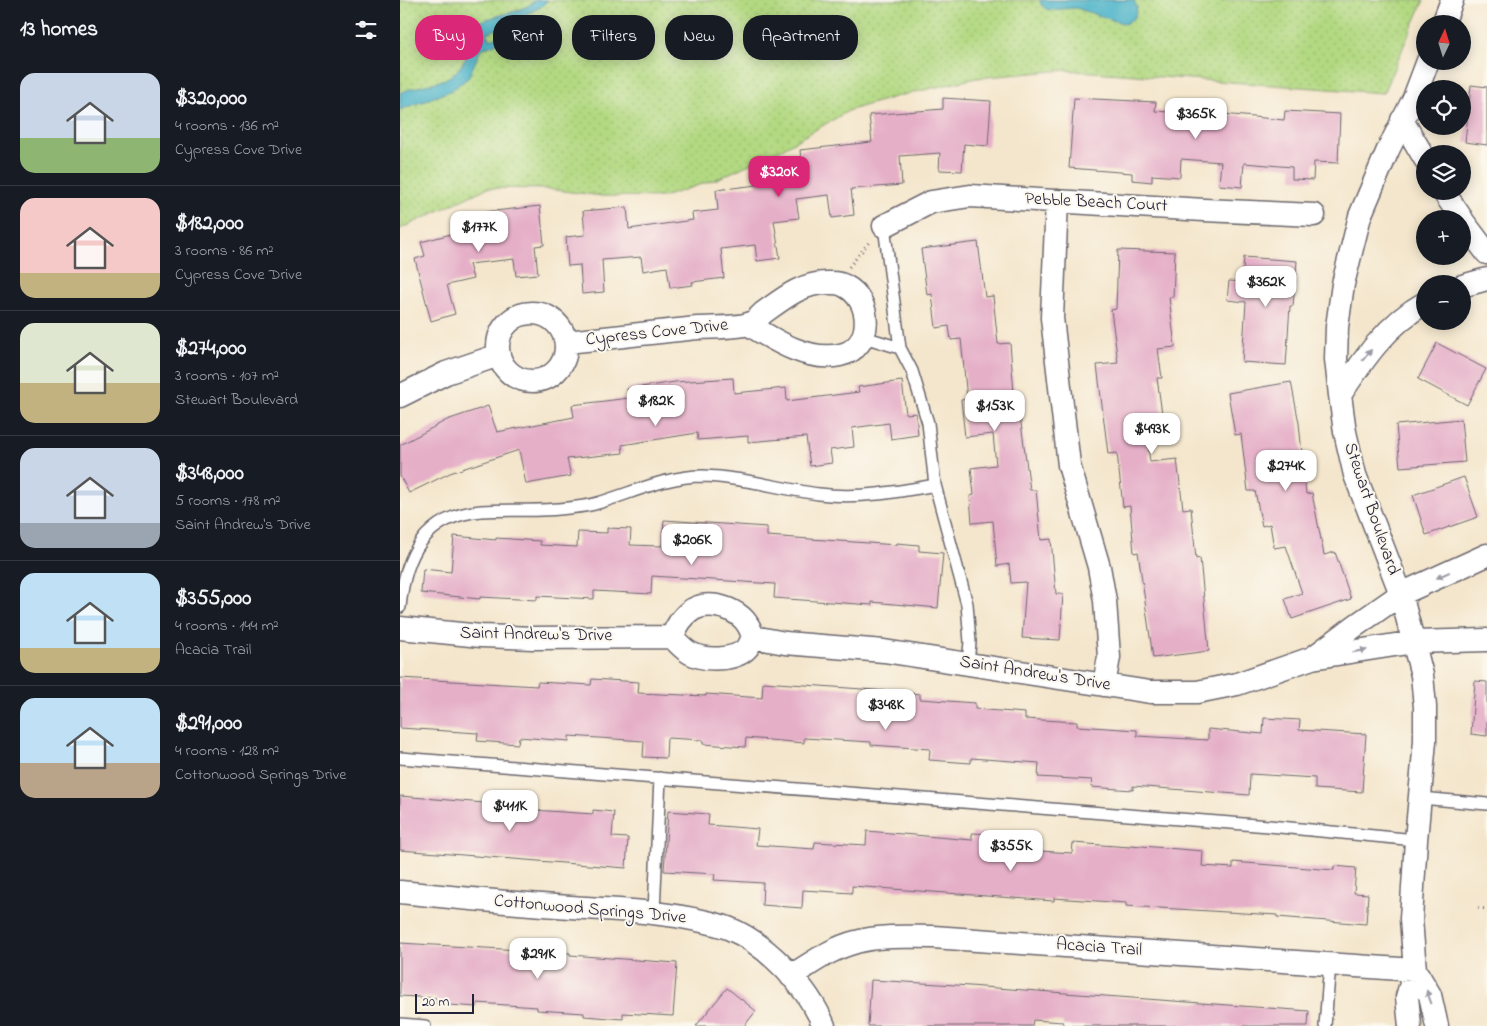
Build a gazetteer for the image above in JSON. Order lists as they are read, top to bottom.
{
  "streets": {
    "street": [
      "Pebble Beach Court",
      "Cypress Cove Drive",
      "Stewart Boulevard",
      "Saint Andrew's Drive",
      "Cottonwood Springs Drive",
      "Acacia Trail"
    ]
  },
  "crossings": [
    ["Stewart Boulevard", "Acacia Trail"],
    ["Cottonwood Springs Drive", "Acacia Trail"]
  ],
  "scale_bar": "20 m",
  "north": "top",
  "page": {
    "heading": "13 homes",
    "map_buttons": ["+", "−"],
    "chip": [
      "Buy",
      "Rent",
      "Filters",
      "New",
      "Apartment"
    ],
    "list": [
      {
        "name": "$320,000",
        "note": "4 rooms · 136 m² · Cypress Cove Drive"
      },
      {
        "name": "$182,000",
        "note": "3 rooms · 86 m² · Cypress Cove Drive"
      },
      {
        "name": "$274,000",
        "note": "3 rooms · 107 m² · Stewart Boulevard"
      },
      {
        "name": "$348,000",
        "note": "5 rooms · 178 m² · Saint Andrew's Drive"
      },
      {
        "name": "$355,000",
        "note": "4 rooms · 144 m² · Acacia Trail"
      },
      {
        "name": "$291,000",
        "note": "4 rooms · 128 m² · Cottonwood Springs Drive"
      }
    ],
    "price": [
      "$365K",
      "$320K",
      "$177K",
      "$362K",
      "$182K",
      "$153K",
      "$493K",
      "$274K",
      "$206K",
      "$348K",
      "$411K",
      "$355K",
      "$291K"
    ],
    "scale": "20 m"
  }
}
